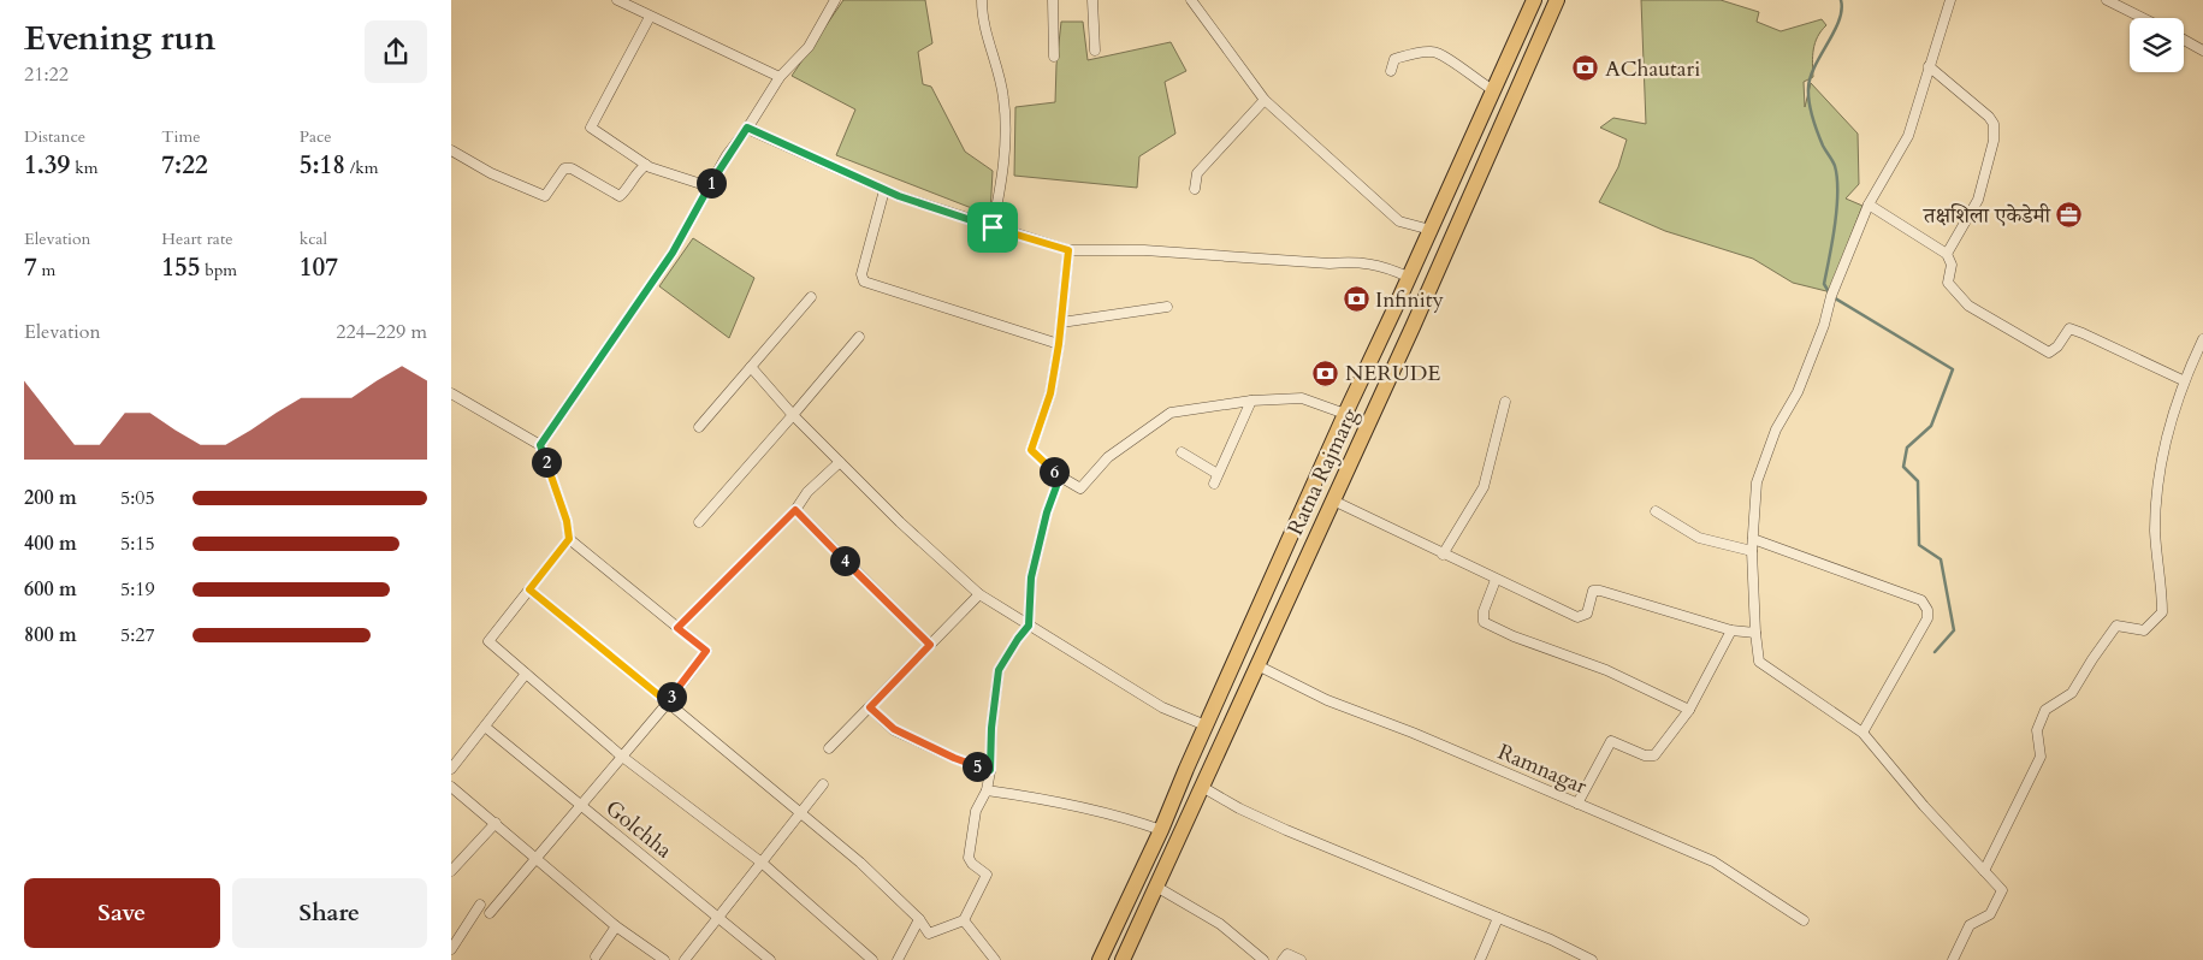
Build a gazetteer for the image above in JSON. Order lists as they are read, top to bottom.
{
  "streets": {
    "highway": ["Ratna Rajmarg"],
    "street": ["Ramnagar", "Golchha"]
  },
  "crossings": [
    ["Ratna Rajmarg", "Ramnagar"]
  ],
  "places": {
    "bank": ["AChautari", "Infinity", "NERUDE"],
    "office": ["तक्षशिला एकेडेमी"]
  },
  "page": {
    "heading": ["Evening run", "21:22"],
    "stats": [
      ["Distance", "1.39 km"],
      ["Time", "7:22"],
      ["Pace", "5:18 /km"],
      ["Elevation", "7 m"],
      ["Heart rate", "155 bpm"],
      ["kcal", "107"]
    ],
    "pins": [
      "1",
      "2",
      "6",
      "4",
      "3",
      "5"
    ],
    "chart": ["Elevation", "224–229 m"],
    "list": [
      {
        "name": "200 m",
        "note": "5:05"
      },
      {
        "name": "400 m",
        "note": "5:15"
      },
      {
        "name": "600 m",
        "note": "5:19"
      },
      {
        "name": "800 m",
        "note": "5:27"
      }
    ],
    "buttons": ["Save", "Share"]
  }
}
